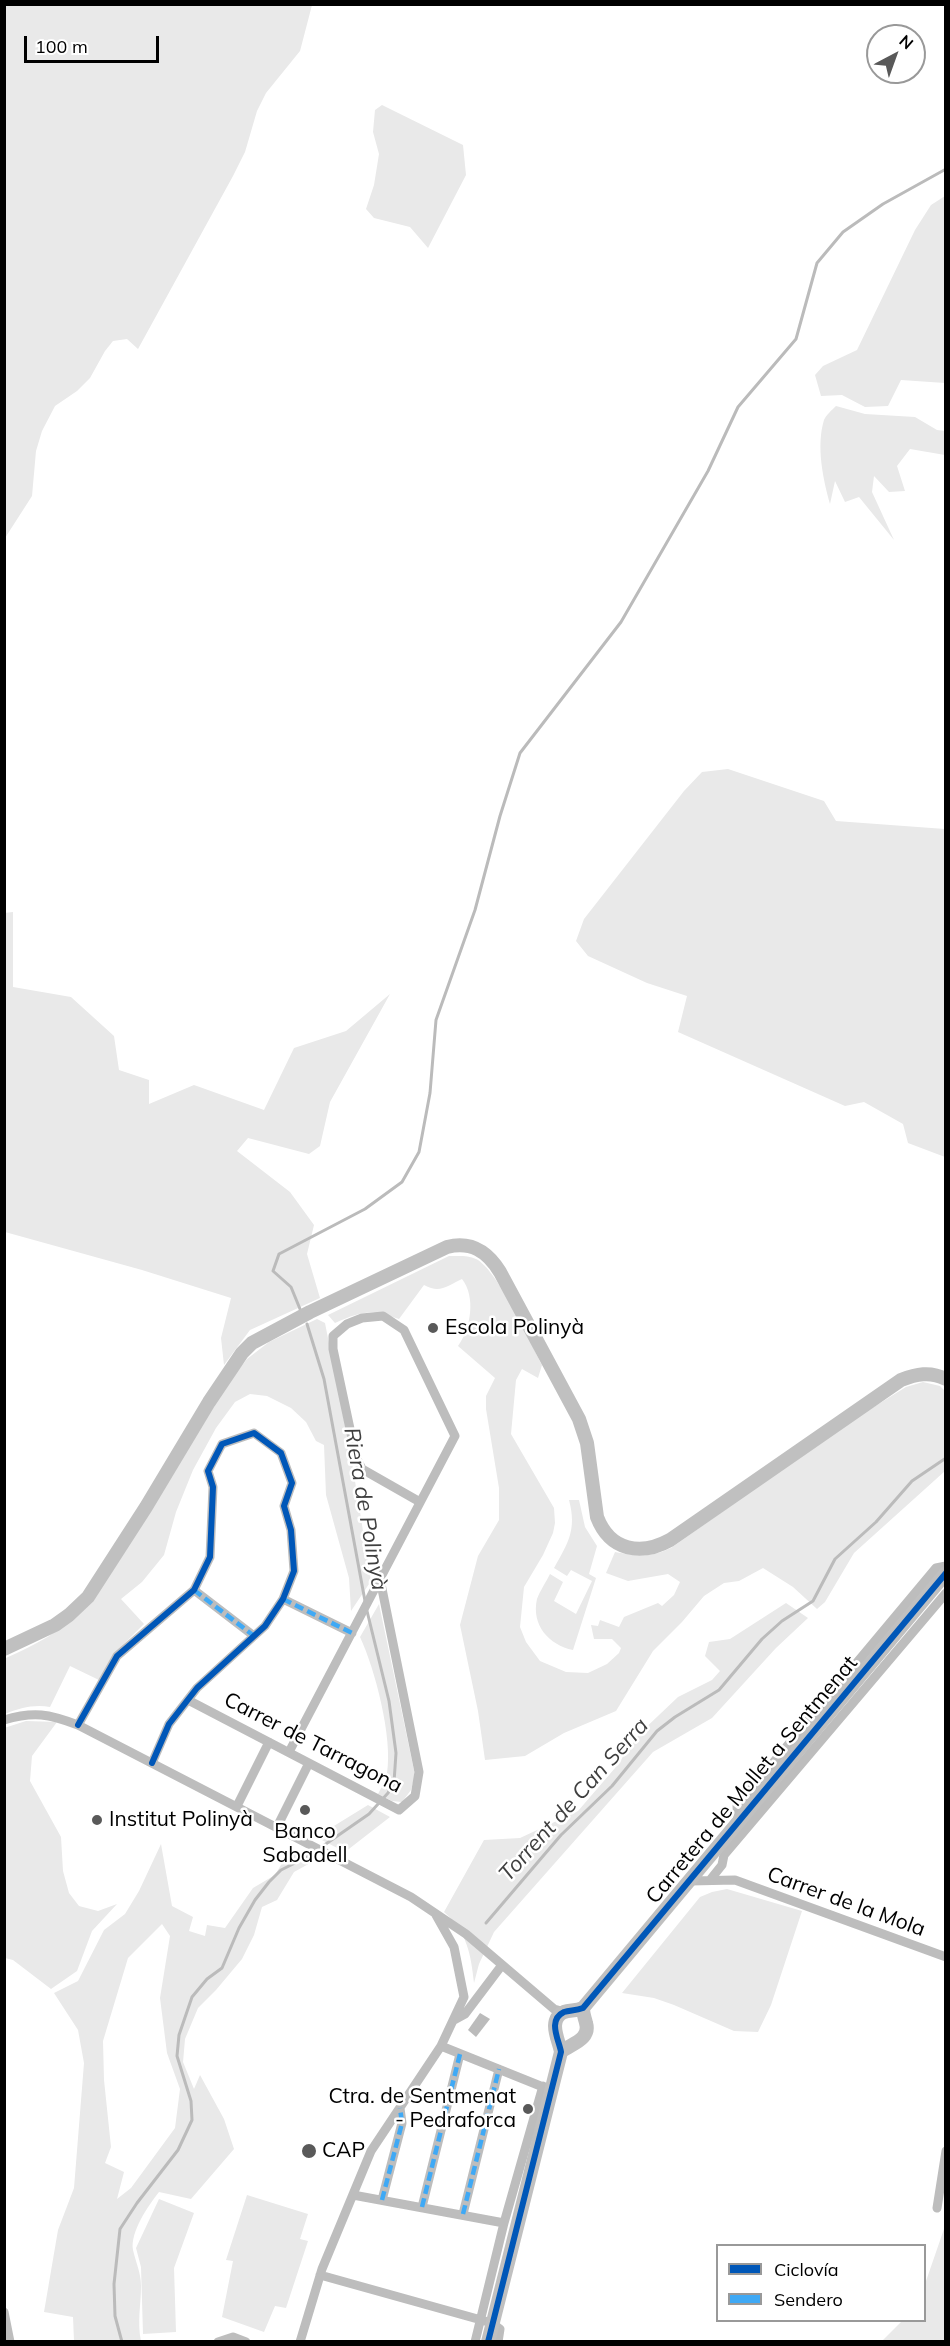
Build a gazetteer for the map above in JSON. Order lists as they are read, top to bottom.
{
  "streets": {
    "main road": ["Carretera de Mollet a Sentmenat"],
    "street": ["Carrer de Tarragona", "Carrer de la Mola"]
  },
  "crossings": [
    ["Carretera de Mollet a Sentmenat", "Carrer de la Mola"]
  ],
  "water": ["Riera de Polinyà", "Torrent de Can Serra"],
  "places": [
    "Escola Polinyà",
    "Banco Sabadell",
    "Institut Polinyà",
    "Ctra. de Sentmenat - Pedraforca",
    "CAP"
  ],
  "legend": ["Ciclovía", "Sendero"],
  "scale_bar": "100 m",
  "north": "top right"
}
